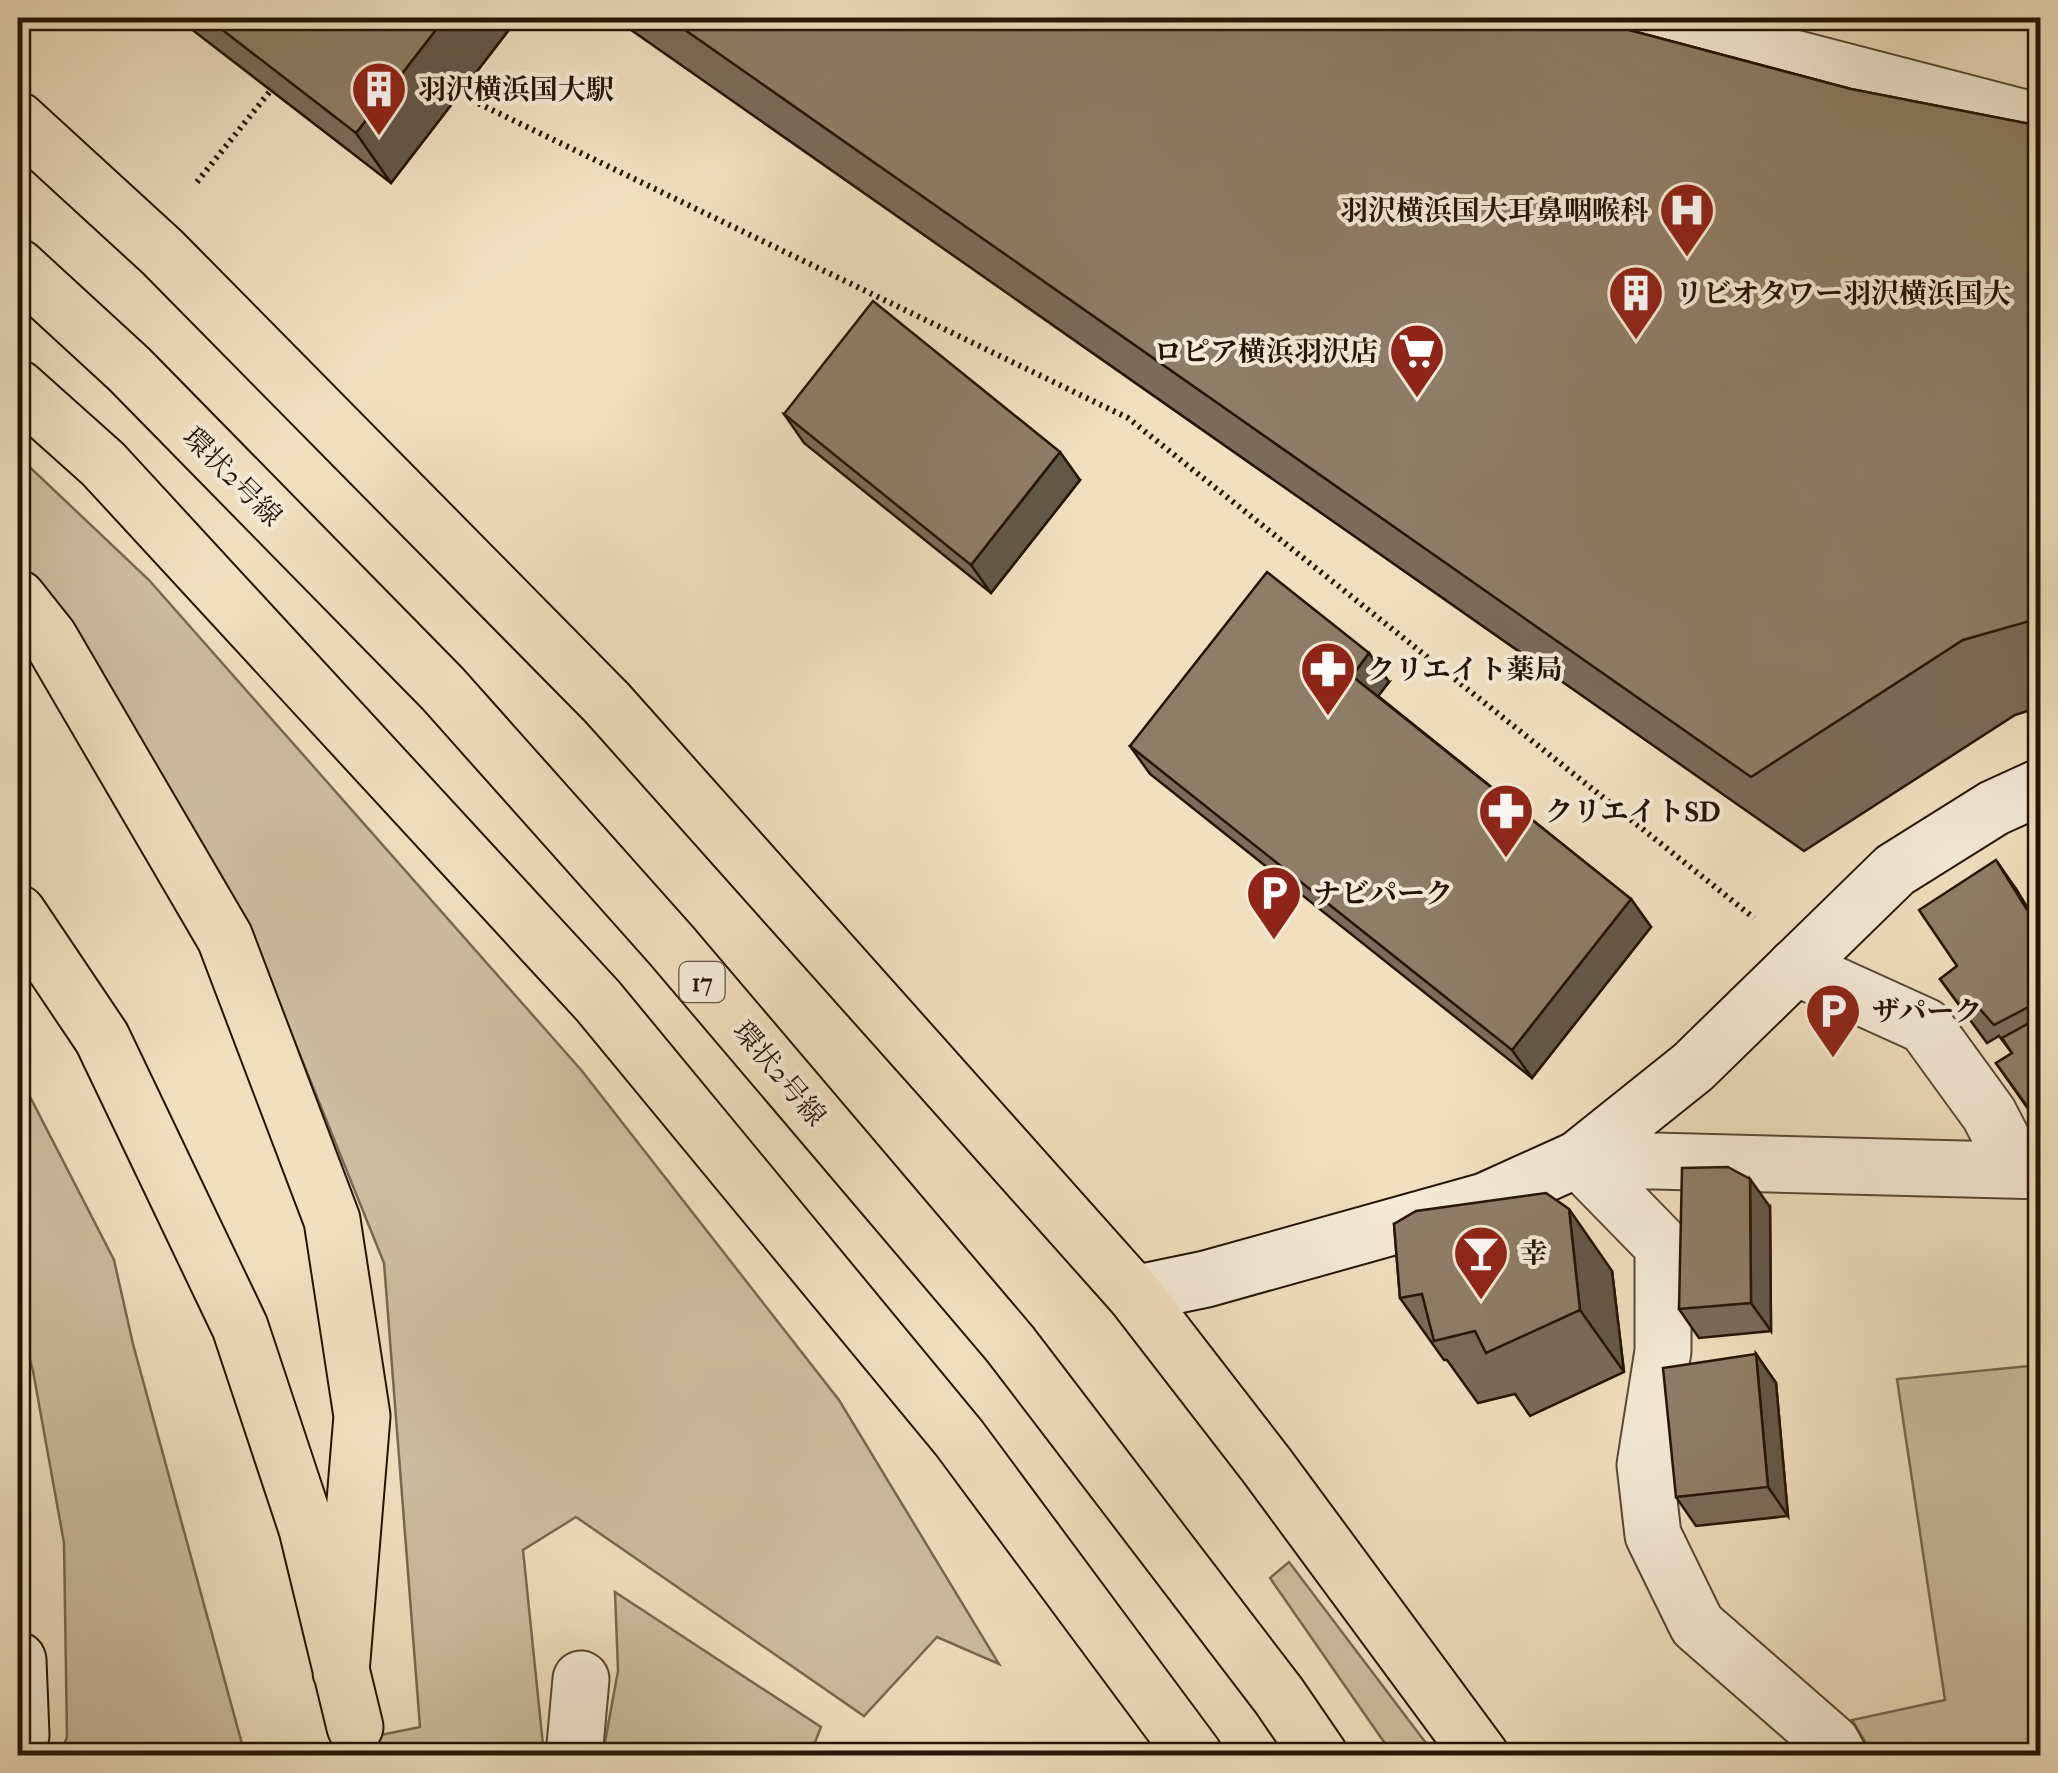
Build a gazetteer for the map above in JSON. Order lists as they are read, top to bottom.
{
  "streets": {
    "main road": ["環状2号線", "17"]
  },
  "places": {
    "building": ["羽沢横浜国大駅", "リビオタワー羽沢横浜国大"],
    "hospital": ["羽沢横浜国大耳鼻咽喉科"],
    "supermarket": ["ロピア横浜羽沢店"],
    "pharmacy": ["クリエイト薬局", "クリエイトSD"],
    "parking": ["ナビパーク", "ザパーク"],
    "bar": ["幸"]
  }
}
